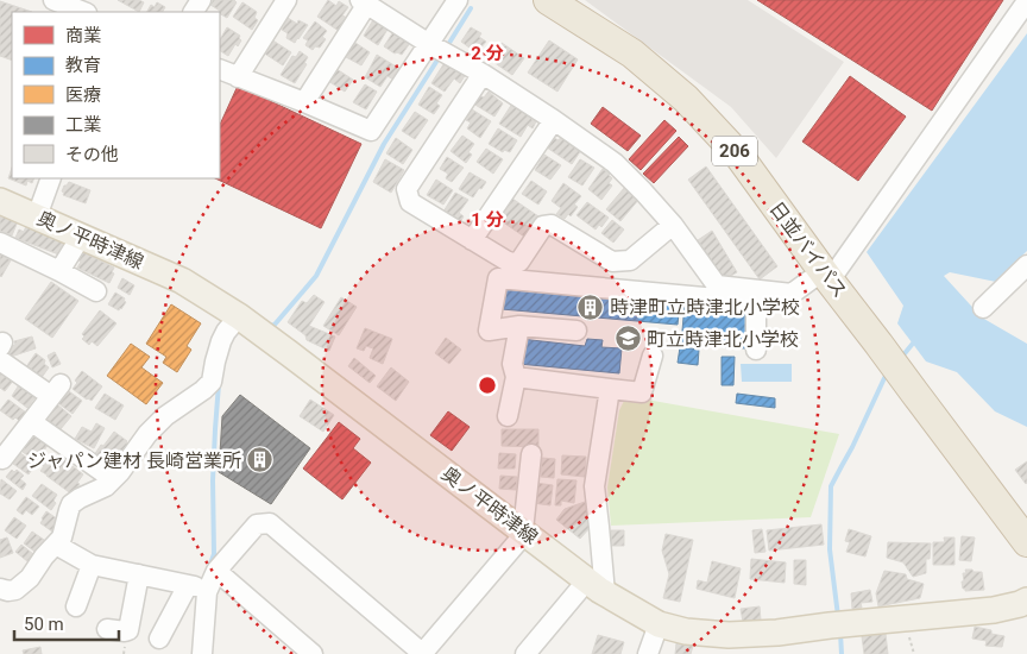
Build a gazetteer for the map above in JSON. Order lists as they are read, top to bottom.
{
  "streets": {
    "highway": ["206", "日並バイパス"],
    "main road": ["奥ノ平時津線"]
  },
  "places": {
    "building": ["時津町立時津北小学校", "ジャパン建材 長崎営業所"],
    "school or university": ["町立時津北小学校"]
  },
  "legend": [
    "商業",
    "教育",
    "医療",
    "工業",
    "その他"
  ],
  "scale_bar": "50 m",
  "rings": ["2 分", "1 分"]
}
